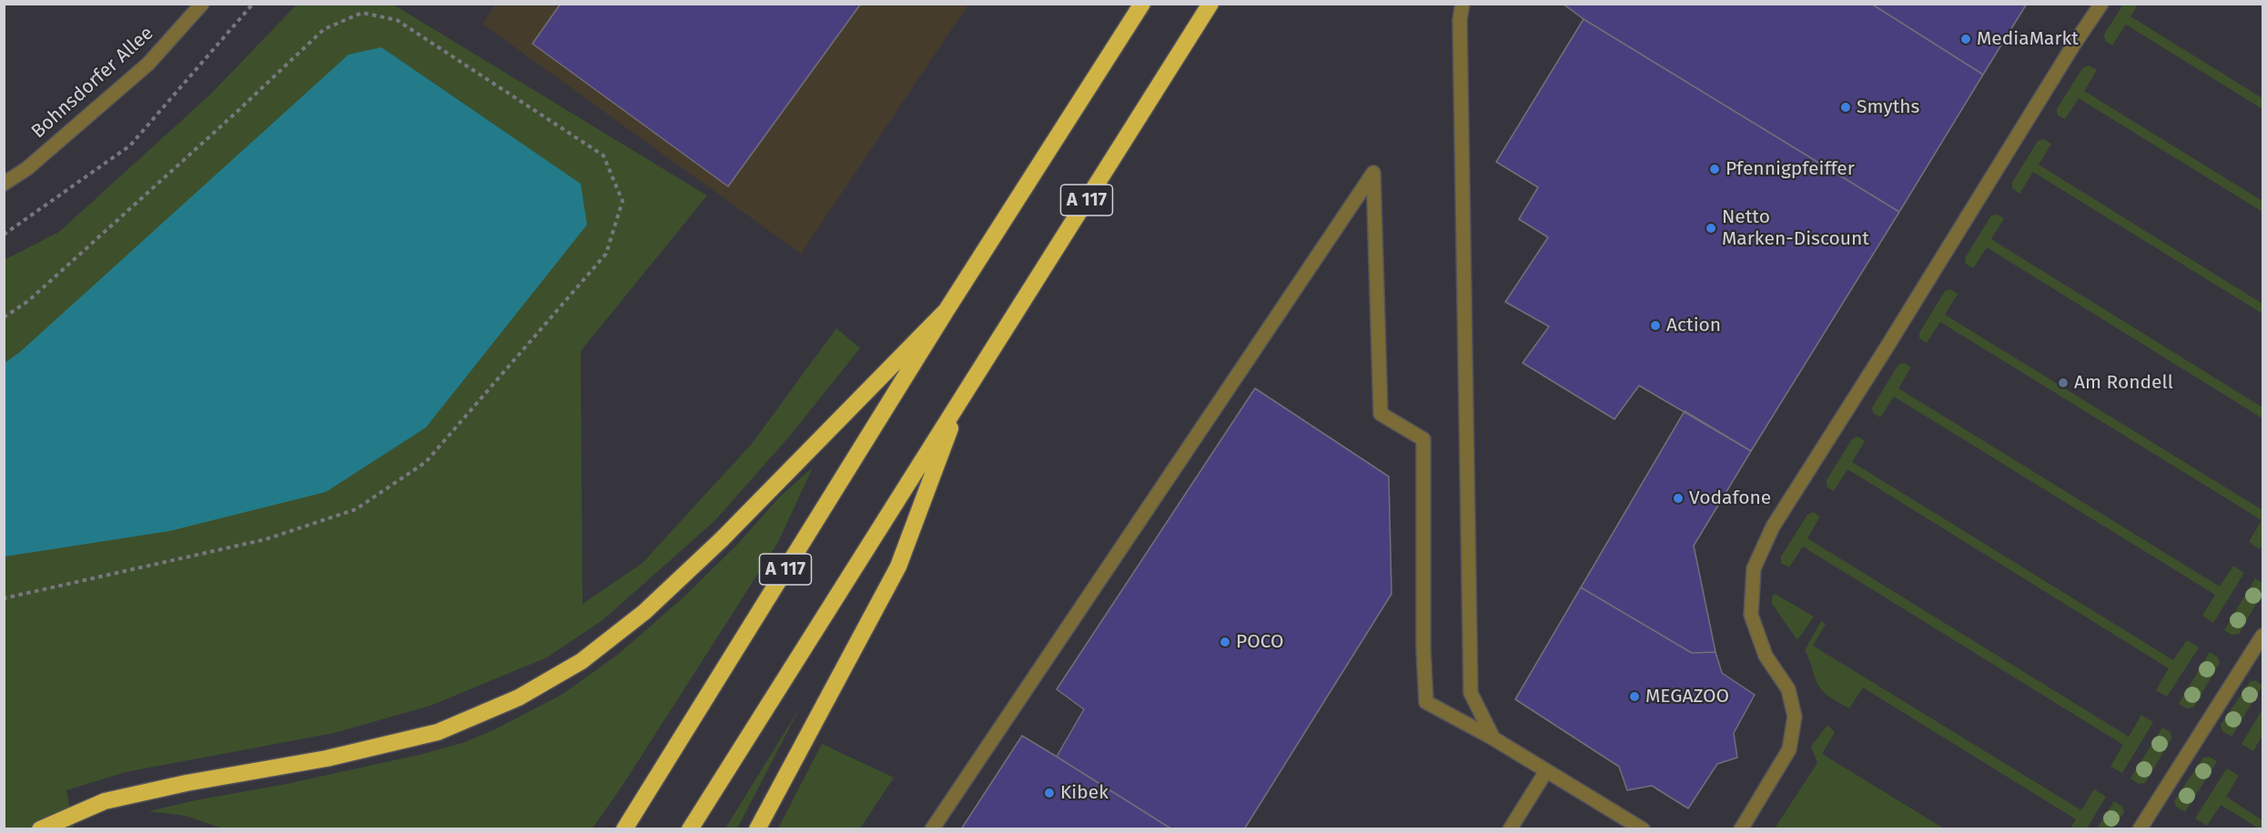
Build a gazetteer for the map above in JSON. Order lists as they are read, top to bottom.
{
  "streets": {
    "highway": ["A 117"],
    "street": ["Bohnsdorfer Allee"]
  },
  "places": [
    "MediaMarkt",
    "Smyths",
    "Pfennigpfeiffer",
    "Netto Marken-Discount",
    "Action",
    "Am Rondell",
    "Vodafone",
    "POCO",
    "MEGAZOO",
    "Kibek"
  ]
}
